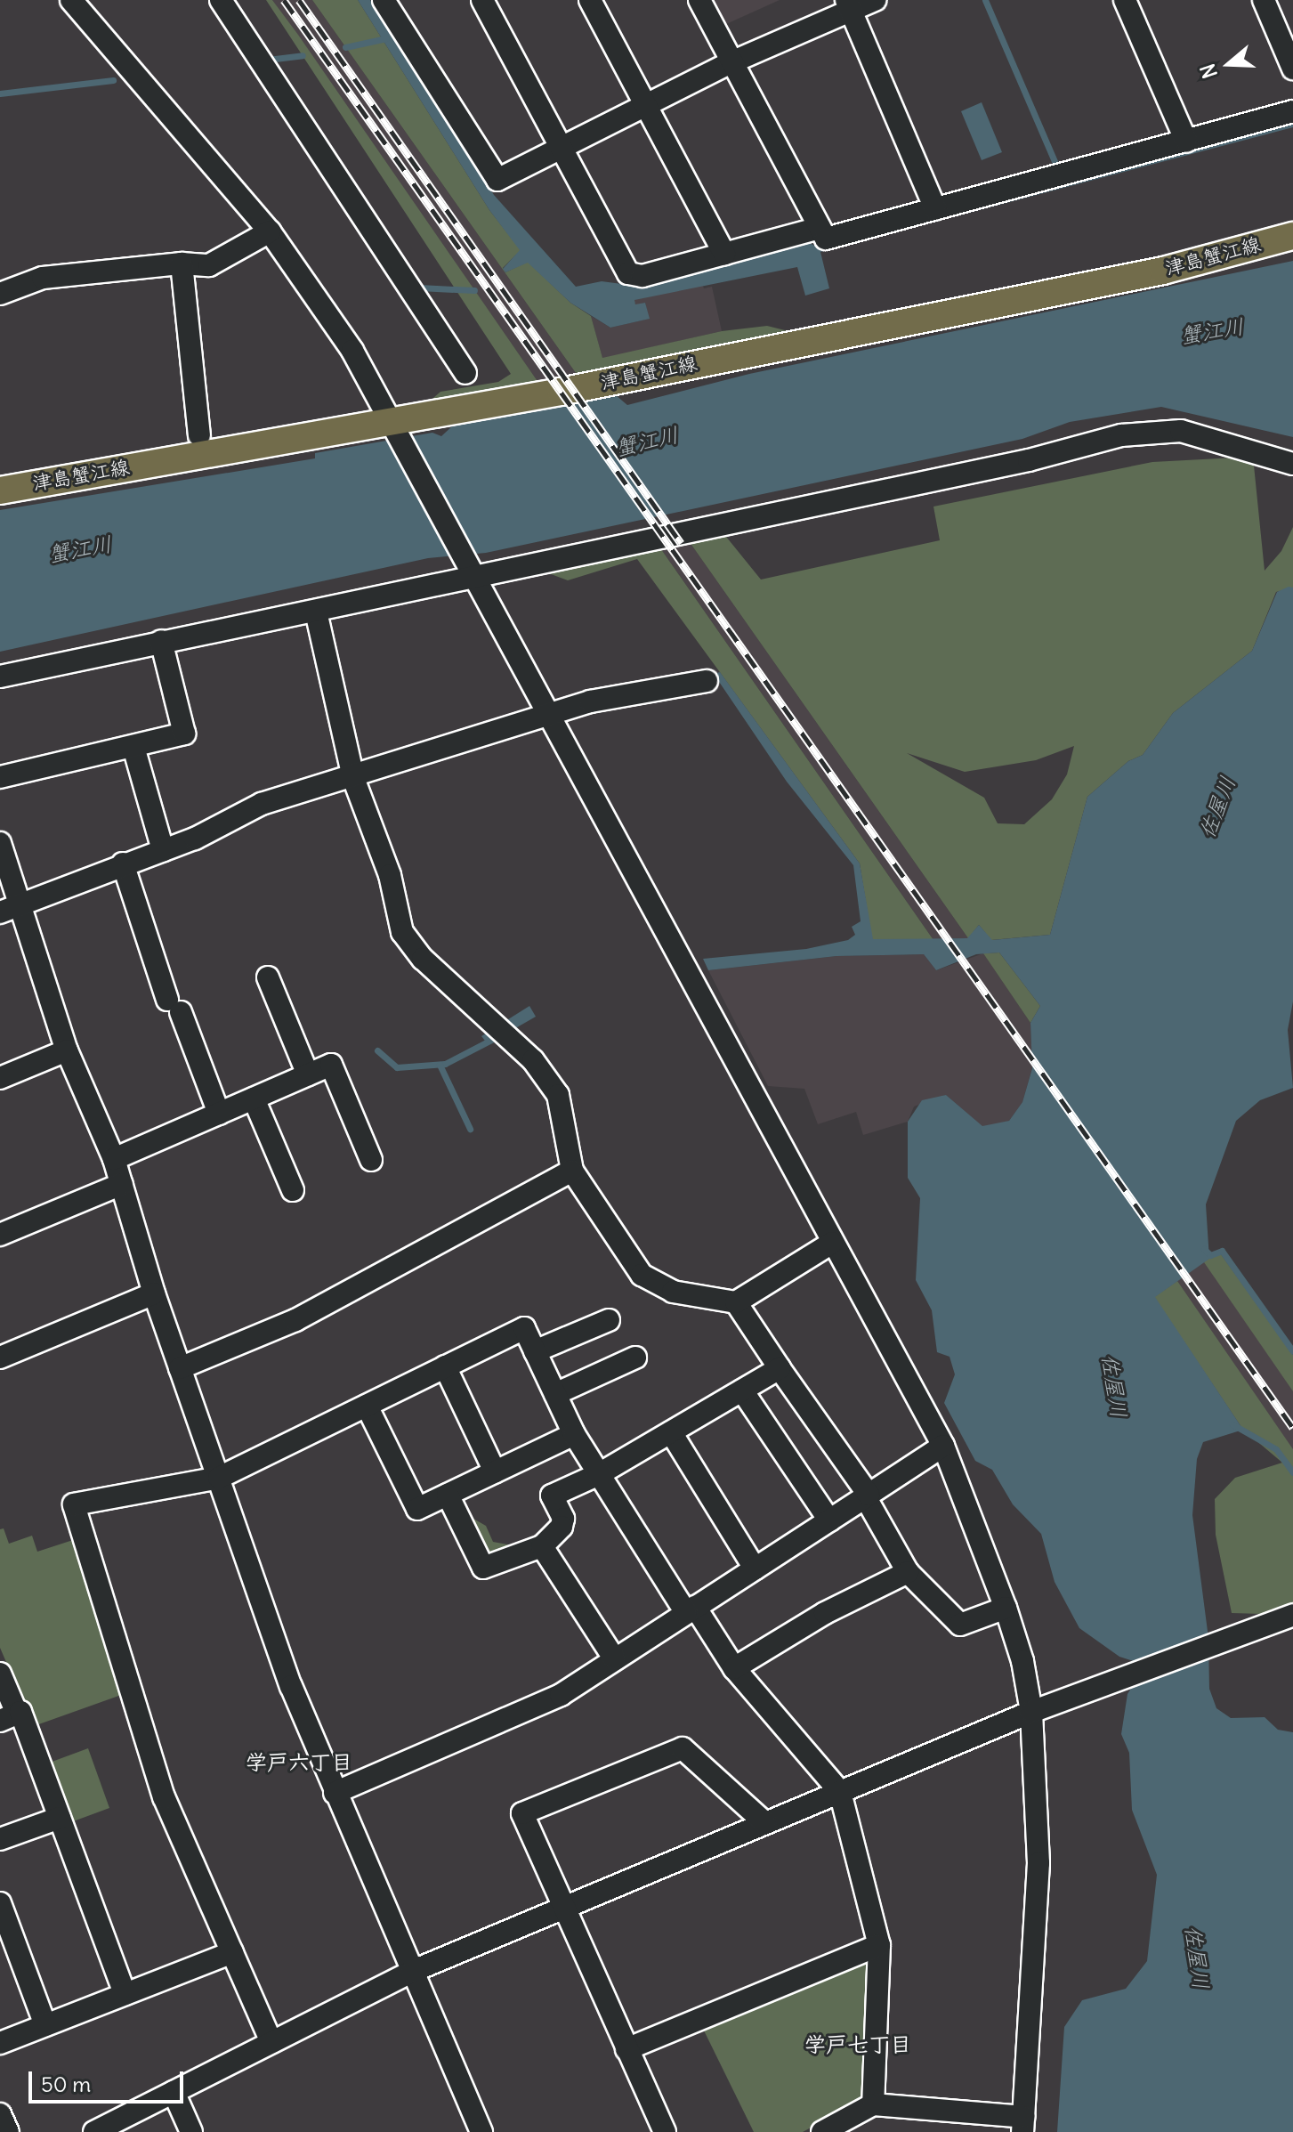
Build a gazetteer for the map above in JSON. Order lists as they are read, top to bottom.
{
  "streets": {
    "main road": ["津島蟹江線"]
  },
  "districts": ["学戸六丁目", "学戸七丁目"],
  "water": ["蟹江川", "佐屋川"],
  "scale_bar": "50 m",
  "north": "left"
}
